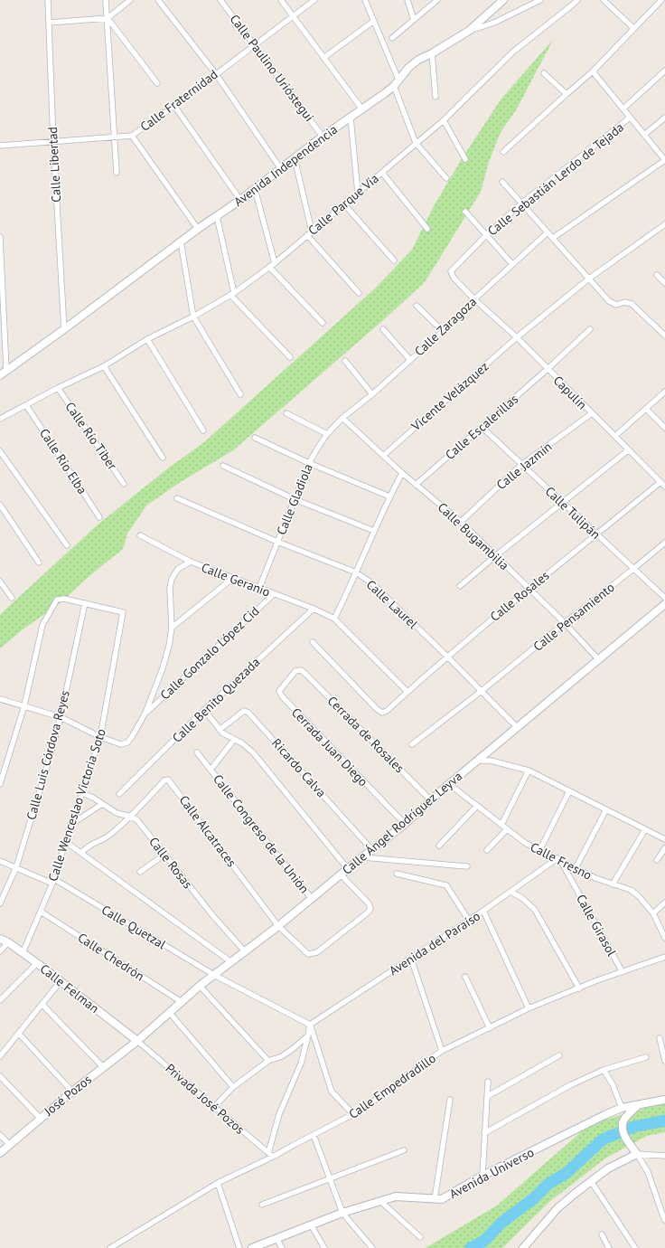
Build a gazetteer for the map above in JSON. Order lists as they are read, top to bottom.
{
  "streets": {
    "street": [
      "Calle Paulino Urióstegui",
      "Calle Fraternidad",
      "Calle Libertad",
      "Avenida Independencia",
      "Calle Sebastián Lerdo de Tejada",
      "Calle Parque Vía",
      "Calle Zaragoza",
      "Capulín",
      "Vicente Velázquez",
      "Calle Escalerillas",
      "Calle Río Tiber",
      "Calle Río Elba",
      "Calle Jazmín",
      "Calle Gladiola",
      "Calle Tulipán",
      "Calle Bugambilia",
      "Calle Geranio",
      "Calle Rosales",
      "Calle Laurel",
      "Calle Pensamiento",
      "Calle Gonzalo López Cid",
      "Calle Benito Quezada",
      "Cerrada de Rosales",
      "Cerrada Juan Diego",
      "Calle Luis Córdova Reyes",
      "Ricardo Calva",
      "Calle Wenceslao Victoria Soto",
      "Calle Ángel Rodríguez Leyva",
      "Calle Alcatraces",
      "Calle Congreso de la Unión",
      "Calle Fresno",
      "Calle Rosas",
      "Calle Girasol",
      "Calle Quetzal",
      "Avenida del Paraíso",
      "Calle Chedrón",
      "Calle Felman",
      "Calle Empedradillo",
      "José Pozos",
      "Privada José Pozos",
      "Avenida Universo"
    ]
  },
  "crossings": [
    ["Calle Paulino Urióstegui", "Calle Fraternidad"],
    ["Calle Paulino Urióstegui", "Avenida Independencia"],
    ["Calle Fraternidad", "Calle Libertad"],
    ["Calle Libertad", "Avenida Independencia"],
    ["Calle Sebastián Lerdo de Tejada", "Capulín"],
    ["Calle Parque Vía", "Calle Río Tiber"],
    ["Calle Parque Vía", "Calle Río Elba"],
    ["Calle Zaragoza", "Capulín"],
    ["Calle Zaragoza", "Calle Gladiola"],
    ["Calle Zaragoza", "Calle Bugambilia"],
    ["Capulín", "Vicente Velázquez"],
    ["Capulín", "Calle Escalerillas"],
    ["Capulín", "Calle Jazmín"],
    ["Capulín", "Calle Rosales"],
    ["Vicente Velázquez", "Calle Bugambilia"],
    ["Calle Escalerillas", "Calle Tulipán"],
    ["Calle Escalerillas", "Calle Bugambilia"],
    ["Calle Jazmín", "Calle Tulipán"],
    ["Calle Jazmín", "Calle Bugambilia"],
    ["Calle Gladiola", "Calle Bugambilia"],
    ["Calle Gladiola", "Calle Geranio"],
    ["Calle Gladiola", "Calle Laurel"],
    ["Calle Tulipán", "Calle Rosales"],
    ["Calle Tulipán", "Calle Pensamiento"],
    ["Calle Bugambilia", "Calle Rosales"],
    ["Calle Bugambilia", "Calle Pensamiento"],
    ["Calle Bugambilia", "Calle Ángel Rodríguez Leyva"],
    ["Calle Geranio", "Calle Rosales"],
    ["Calle Geranio", "Calle Gonzalo López Cid"],
    ["Calle Geranio", "Calle Benito Quezada"],
    ["Calle Rosales", "Calle Laurel"],
    ["Calle Laurel", "Calle Pensamiento"],
    ["Calle Laurel", "Calle Ángel Rodríguez Leyva"],
    ["Cerrada de Rosales", "Cerrada Juan Diego"],
    ["Cerrada de Rosales", "Calle Ángel Rodríguez Leyva"],
    ["Cerrada Juan Diego", "Calle Ángel Rodríguez Leyva"],
    ["Calle Luis Córdova Reyes", "Calle Wenceslao Victoria Soto"],
    ["Calle Luis Córdova Reyes", "Calle Quetzal"],
    ["Ricardo Calva", "Calle Ángel Rodríguez Leyva"],
    ["Calle Wenceslao Victoria Soto", "Calle Rosas"],
    ["Calle Wenceslao Victoria Soto", "Calle Quetzal"],
    ["Calle Wenceslao Victoria Soto", "Calle Chedrón"],
    ["Calle Wenceslao Victoria Soto", "Calle Felman"],
    ["Calle Ángel Rodríguez Leyva", "Calle Alcatraces"],
    ["Calle Ángel Rodríguez Leyva", "Calle Congreso de la Unión"],
    ["Calle Ángel Rodríguez Leyva", "Calle Fresno"],
    ["Calle Ángel Rodríguez Leyva", "Calle Rosas"],
    ["Calle Ángel Rodríguez Leyva", "Calle Quetzal"],
    ["Calle Ángel Rodríguez Leyva", "Calle Chedrón"],
    ["Calle Ángel Rodríguez Leyva", "Calle Felman"],
    ["Calle Ángel Rodríguez Leyva", "José Pozos"],
    ["Calle Ángel Rodríguez Leyva", "Privada José Pozos"],
    ["Calle Alcatraces", "Calle Rosas"],
    ["Calle Fresno", "Calle Girasol"],
    ["Calle Fresno", "Avenida del Paraíso"],
    ["Calle Girasol", "Avenida del Paraíso"],
    ["Calle Girasol", "Calle Empedradillo"],
    ["Calle Quetzal", "Avenida del Paraíso"],
    ["Calle Felman", "José Pozos"],
    ["Calle Felman", "Privada José Pozos"],
    ["Calle Empedradillo", "Privada José Pozos"],
    ["José Pozos", "Privada José Pozos"]
  ]
}
